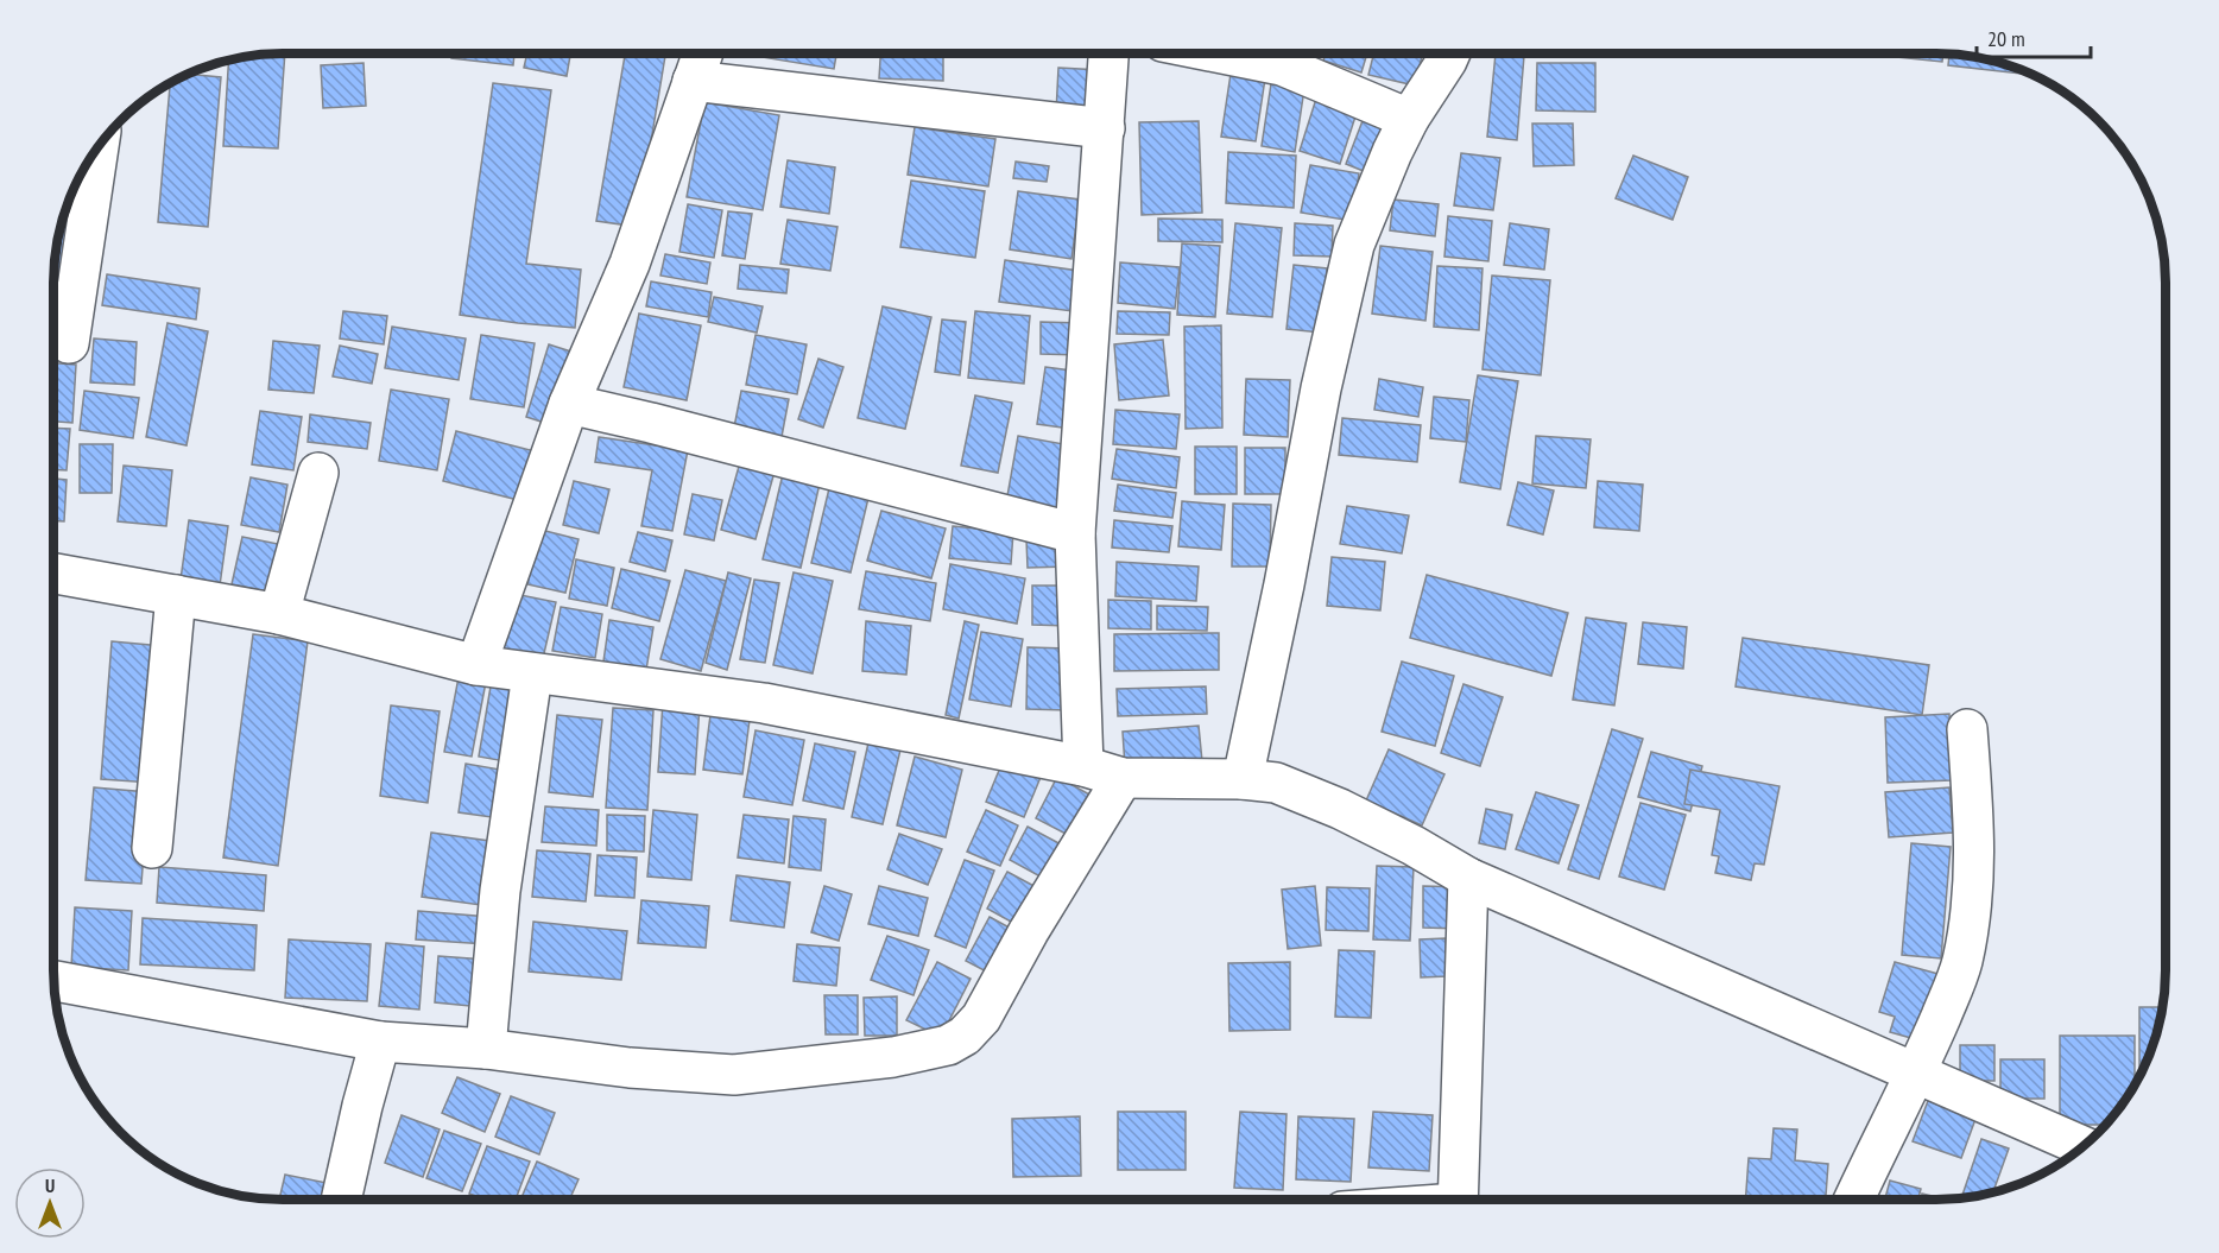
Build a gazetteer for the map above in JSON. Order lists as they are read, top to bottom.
{
  "scale_bar": "20 m",
  "north": "top"
}
